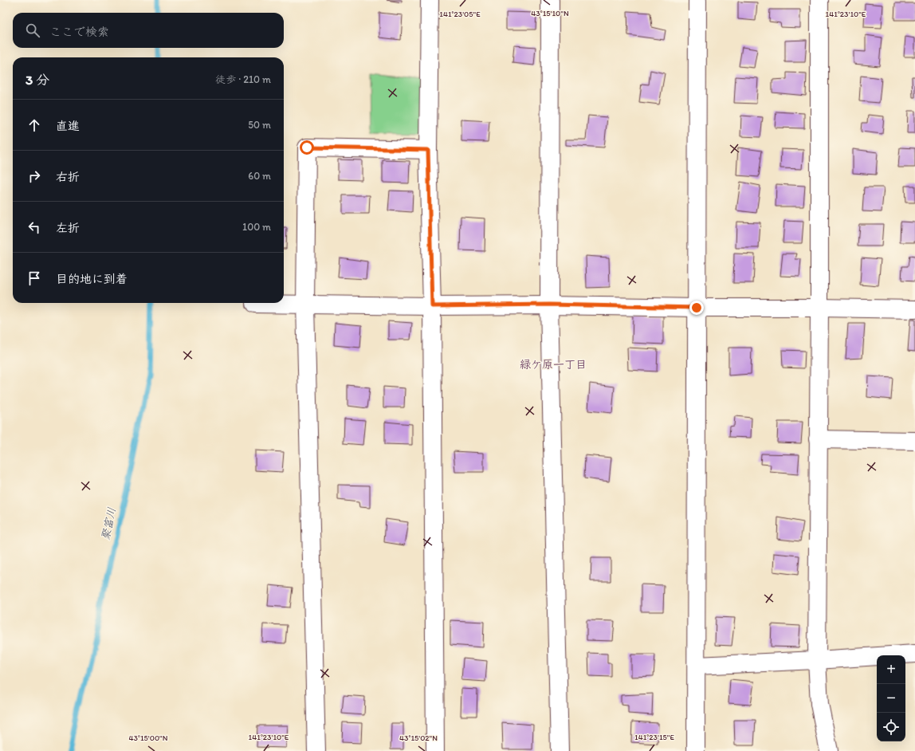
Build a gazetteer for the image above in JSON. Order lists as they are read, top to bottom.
{
  "districts": ["緑ケ原一丁目"],
  "water": ["聚富川"],
  "page": {
    "search": "ここで検索",
    "heading": ["3 分", "徒歩 · 210 m"],
    "list": [
      ["直進", "50 m"],
      ["右折", "60 m"],
      ["左折", "100 m"],
      "目的地に到着"
    ],
    "map_buttons": ["+", "−"]
  },
  "coordinates": [
    "43°15'10\"N",
    "141°23'05\"E",
    "141°23'10\"E",
    "141°23'15\"E",
    "43°15'00\"N",
    "43°15'02\"N"
  ]
}
